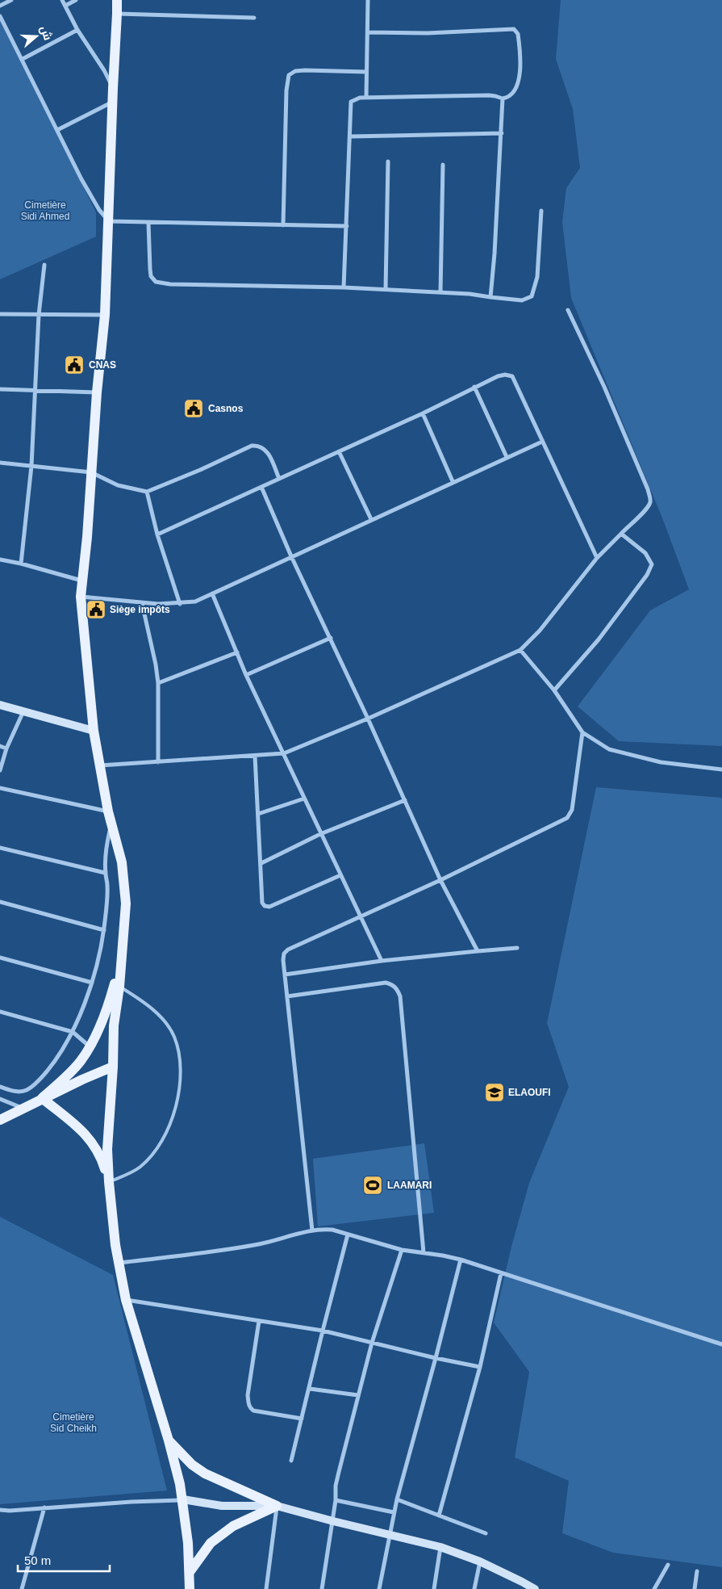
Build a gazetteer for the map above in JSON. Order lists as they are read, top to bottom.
{
  "parks": ["Cimetière Sidi Ahmed", "Cimetière Sid Cheikh"],
  "places": {
    "public building": ["CNAS", "Casnos", "Siège impôts"],
    "school or university": ["ELAOUFI"],
    "sports": ["LAAMARI"]
  },
  "scale_bar": "50 m",
  "north": "right"
}
